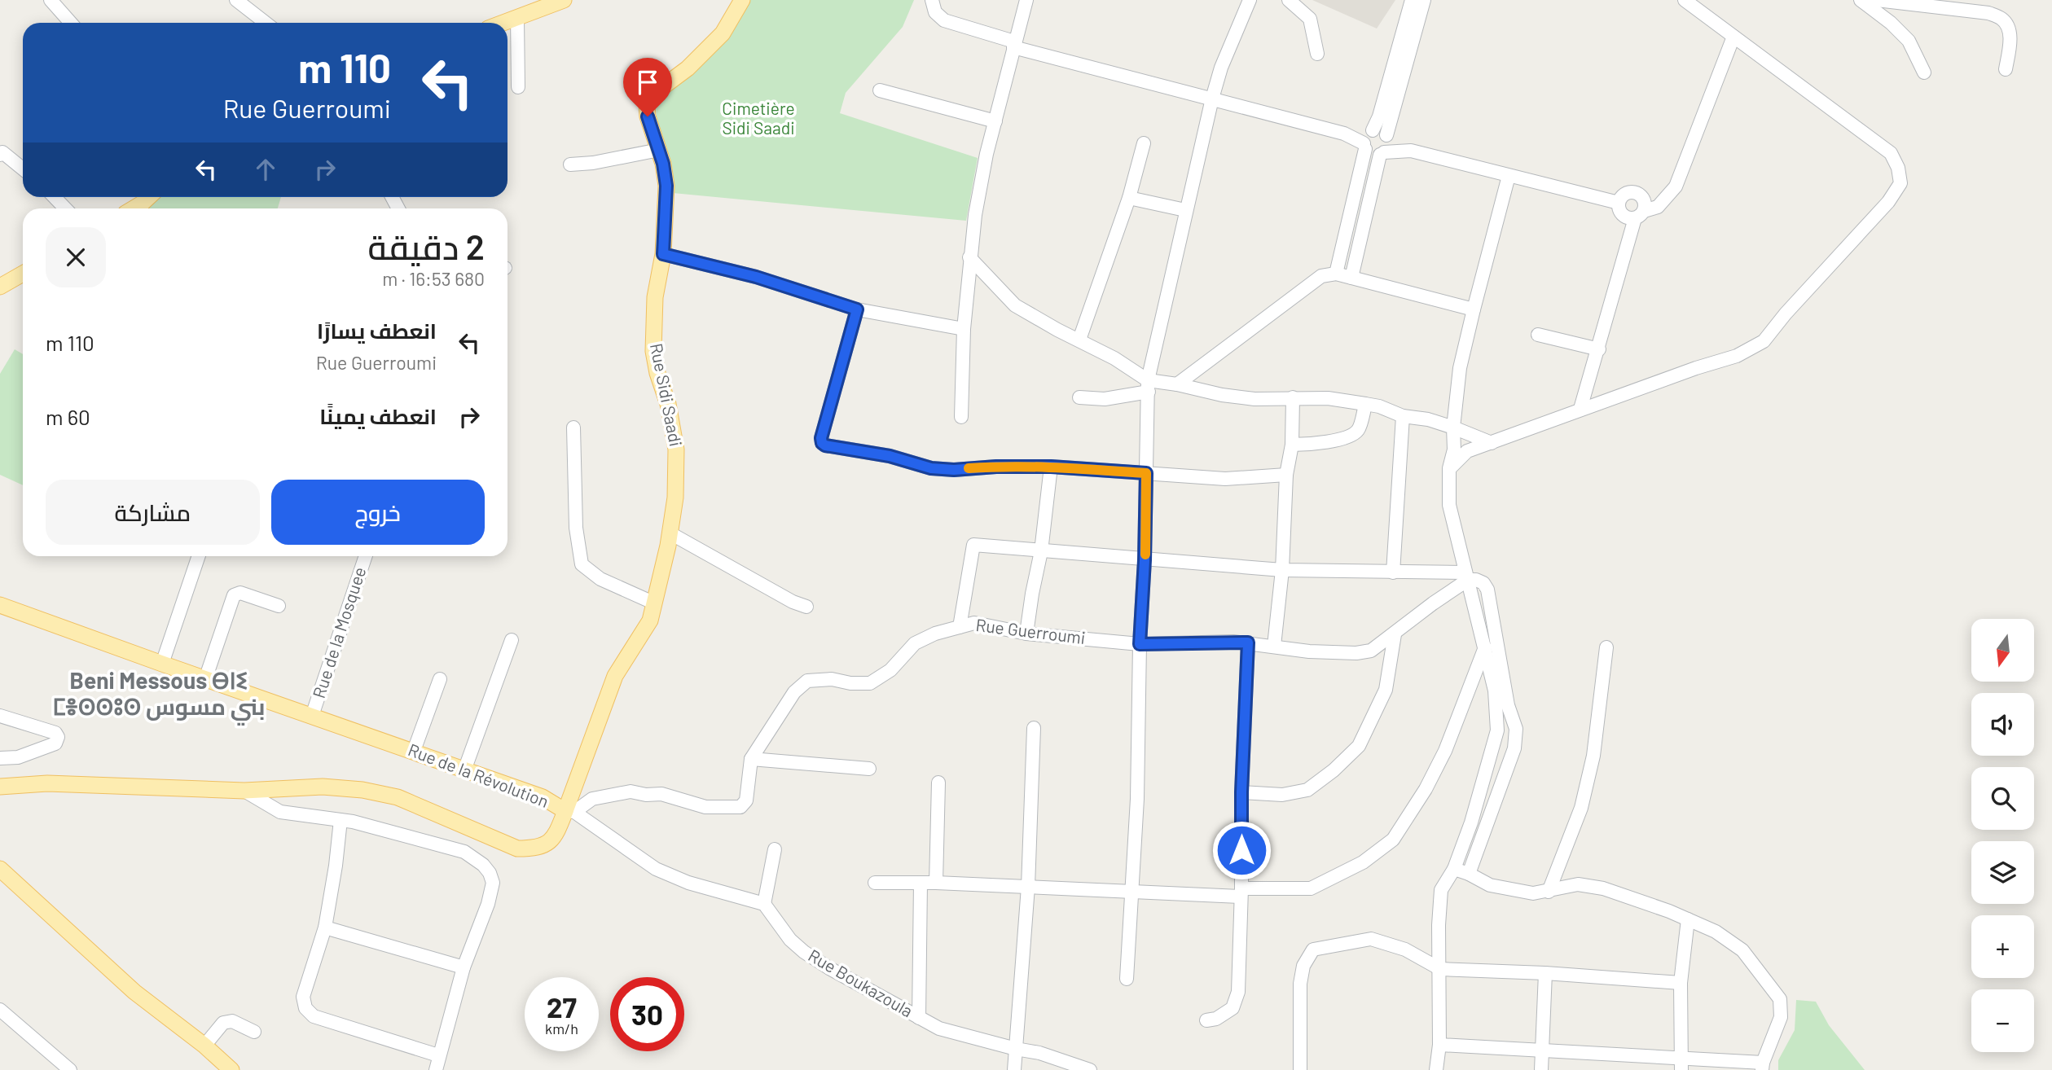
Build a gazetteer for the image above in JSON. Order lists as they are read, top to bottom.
{
  "streets": {
    "main road": ["Rue Sidi Saadi", "Rue de la Révolution"],
    "street": ["Rue Guerroumi", "Rue de la Mosquee", "Rue Boukazoula"]
  },
  "crossings": [
    ["Rue Sidi Saadi", "Rue Guerroumi"],
    ["Rue Sidi Saadi", "Rue de la Révolution"],
    ["Rue Guerroumi", "Rue de la Révolution"],
    ["Rue de la Mosquee", "Rue de la Révolution"]
  ],
  "districts": ["Beni Messous ⴱⵏⵉ ⵎⴻⵙⵙⵓⵙ بني مسوس"],
  "parks": ["Cimetière Sidi Saadi"],
  "north": "bottom",
  "page": {
    "turn": ["110 m", "Rue Guerroumi"],
    "heading": ["2 دقيقة", "680 m · 16:53"],
    "list": [
      {
        "name": "انعطف يسارًا",
        "note": "Rue Guerroumi",
        "value": "110 m"
      },
      {
        "name": "انعطف يمينًا",
        "value": "60 m"
      }
    ],
    "buttons": ["خروج", "مشاركة"],
    "map_buttons": ["+", "−"],
    "speed": "27 km/h",
    "limit": "30"
  }
}
